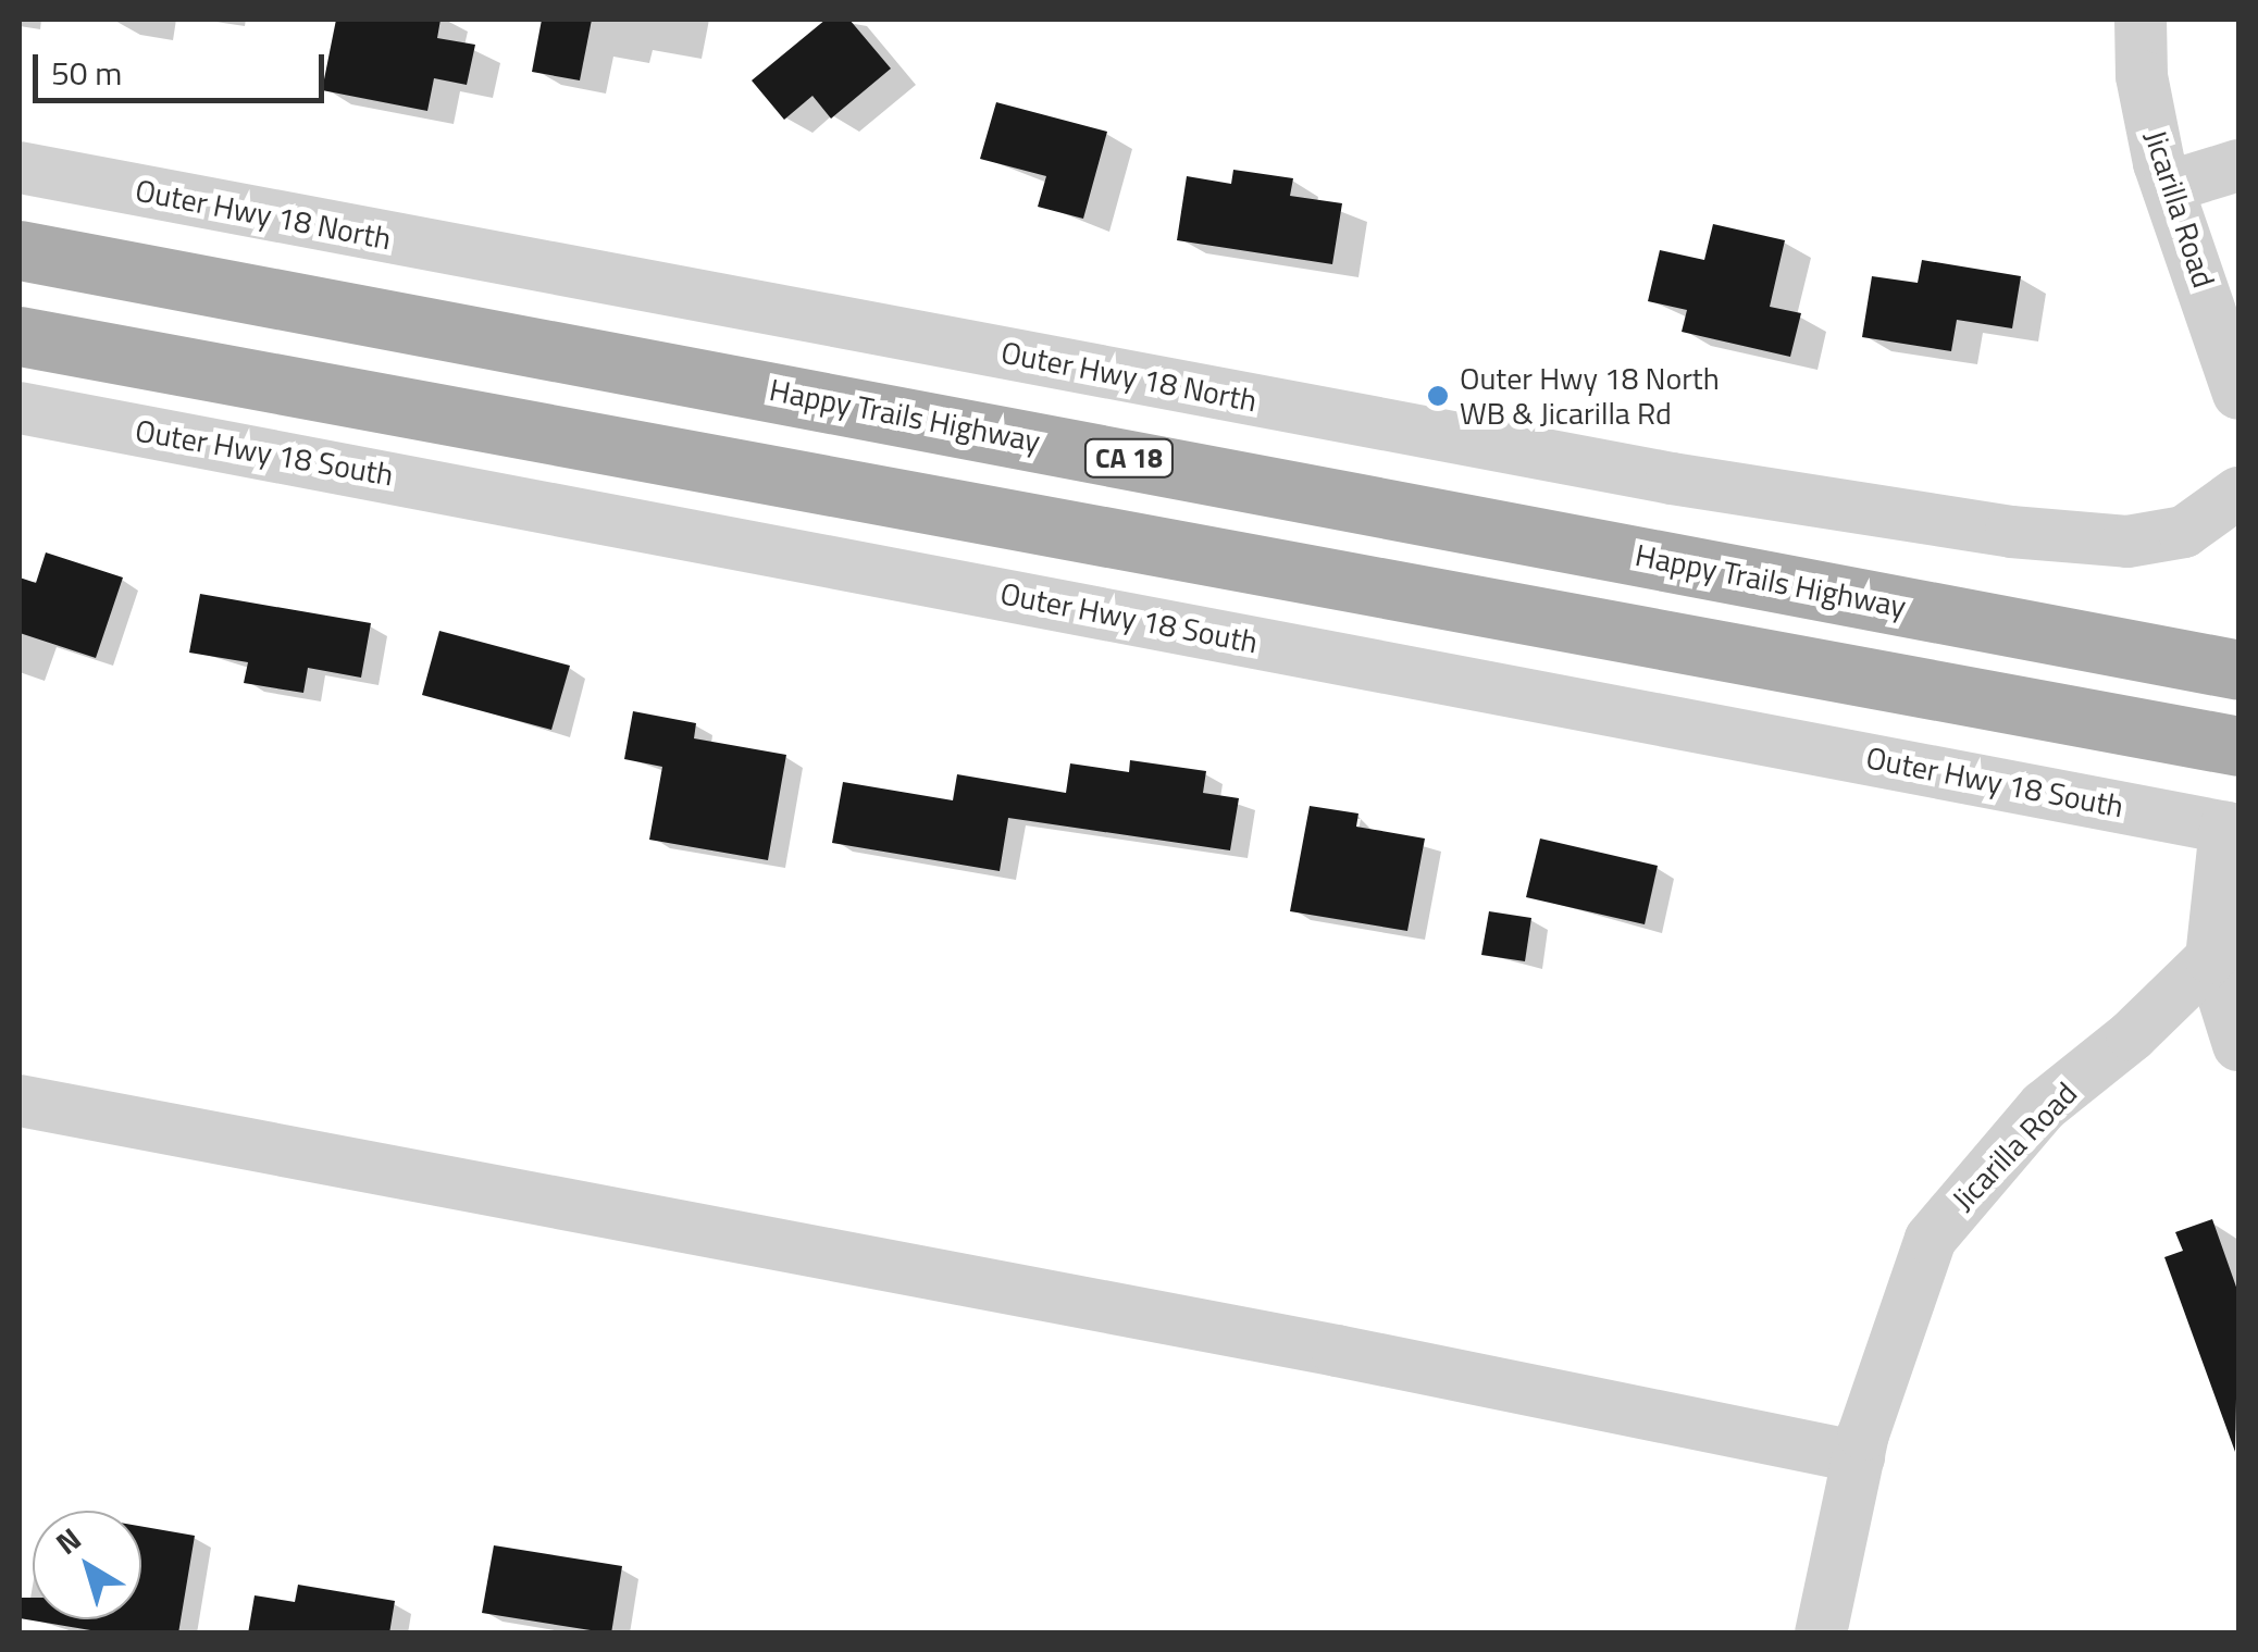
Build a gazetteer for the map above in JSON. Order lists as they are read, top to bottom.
{
  "streets": {
    "main road": ["Happy Trails Highway", "CA 18"],
    "street": ["Jicarilla Road", "Outer Hwy 18 North", "Outer Hwy 18 South"]
  },
  "places": ["Outer Hwy 18 North WB & Jicarilla Rd"],
  "scale_bar": "50 m",
  "north": "top left"
}
